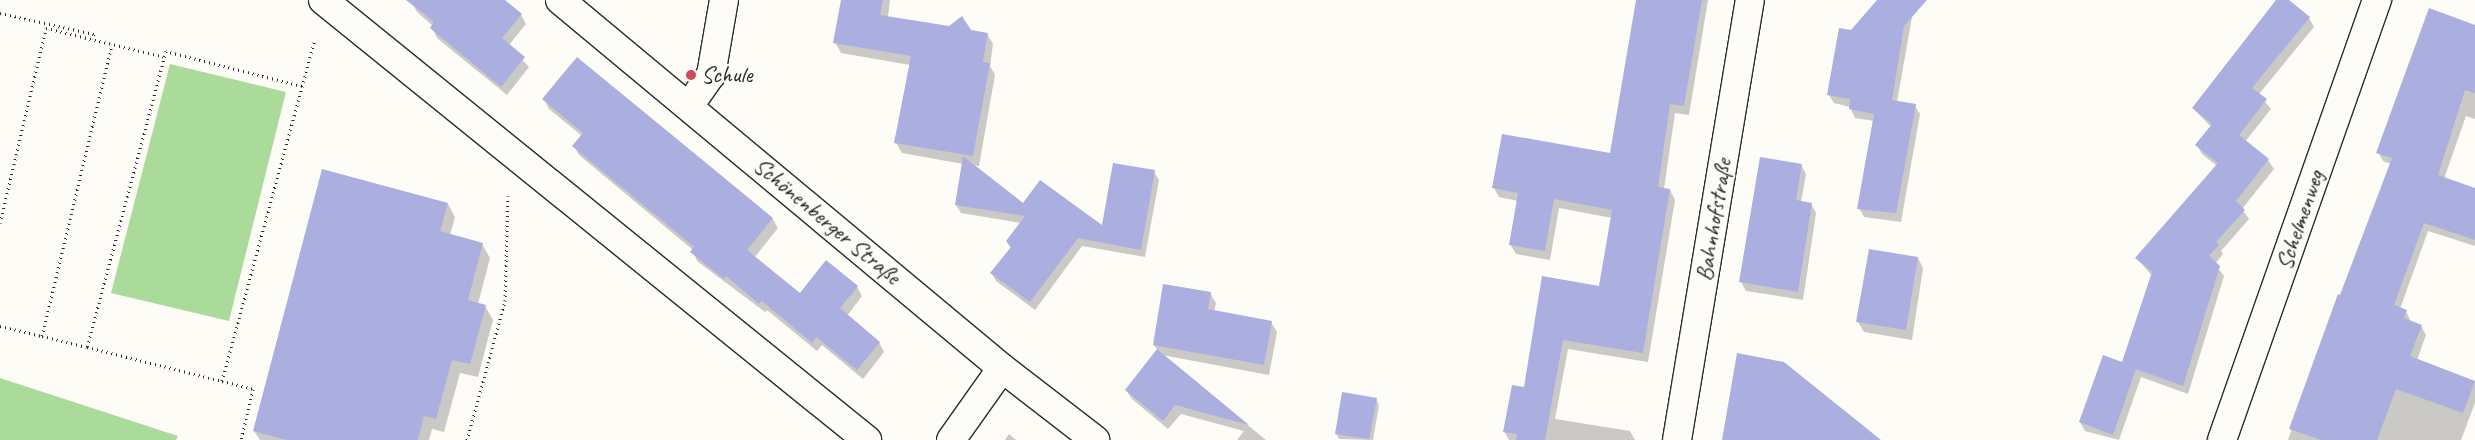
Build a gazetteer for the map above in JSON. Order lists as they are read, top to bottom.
{
  "streets": {
    "street": ["Bahnhofstraße", "Schelmenweg", "Schönenberger Straße"]
  },
  "places": ["Schule"]
}
